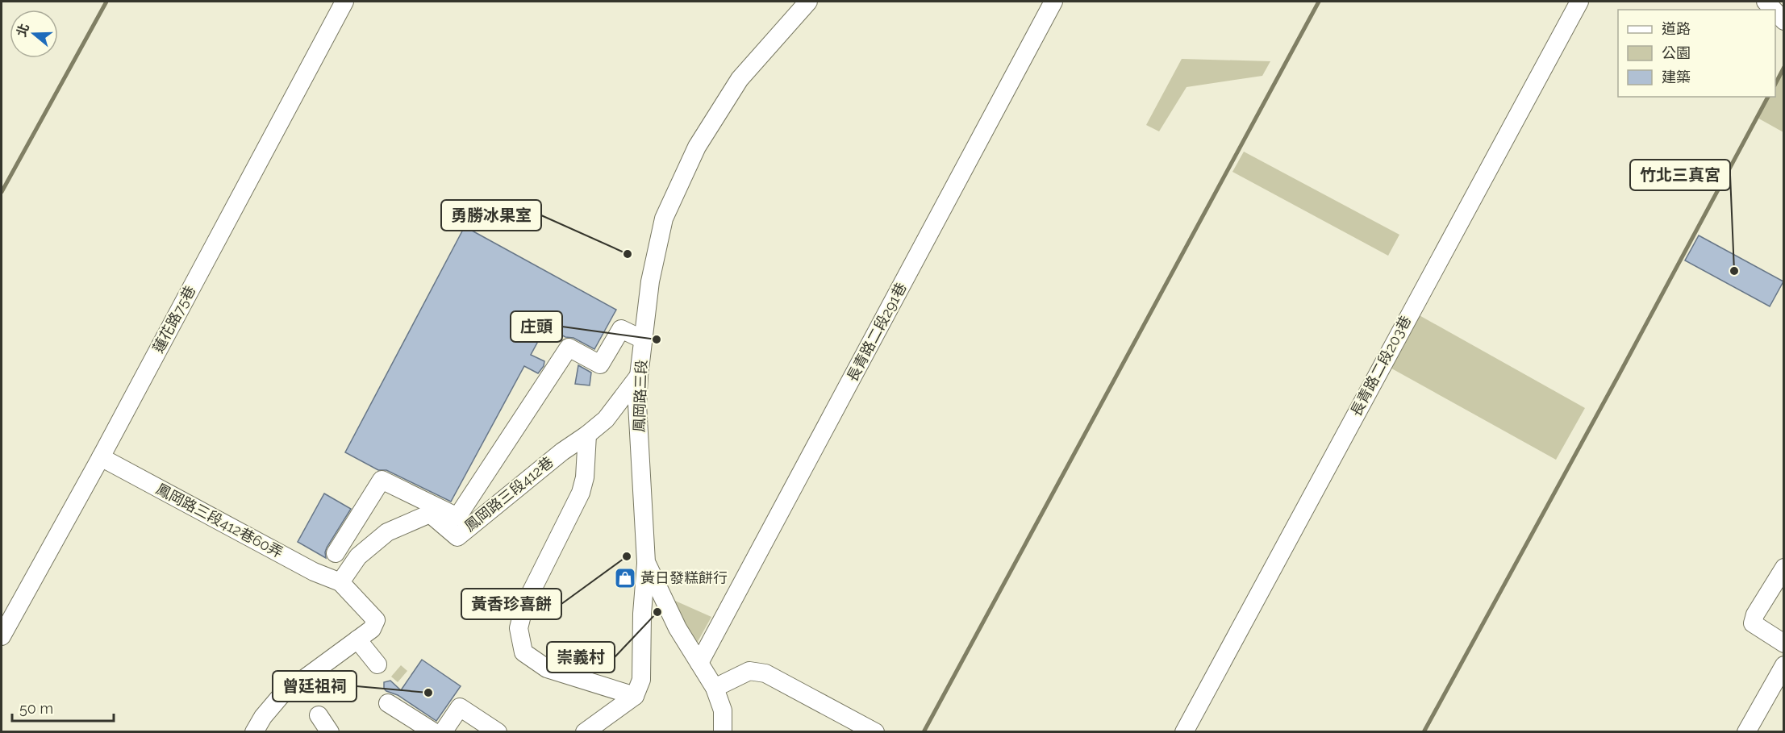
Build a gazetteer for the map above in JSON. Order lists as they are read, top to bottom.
{
  "streets": {
    "street": [
      "蓮花路75巷",
      "長青路二段291巷",
      "長青路二段203巷",
      "鳳岡路三段",
      "鳳岡路三段412巷",
      "鳳岡路三段412巷60弄"
    ]
  },
  "crossings": [
    ["蓮花路75巷", "鳳岡路三段412巷60弄"],
    ["長青路二段291巷", "鳳岡路三段"],
    ["鳳岡路三段", "鳳岡路三段412巷"],
    ["鳳岡路三段412巷", "鳳岡路三段412巷60弄"]
  ],
  "places": {
    "other": [
      "勇勝冰果室",
      "竹北三真宮",
      "庄頭",
      "黃香珍喜餅",
      "崇義村",
      "曾廷祖祠"
    ],
    "shop": ["黃日發糕餅行"]
  },
  "legend": ["道路", "公園", "建築"],
  "scale_bar": "50 m",
  "north": "left"
}
